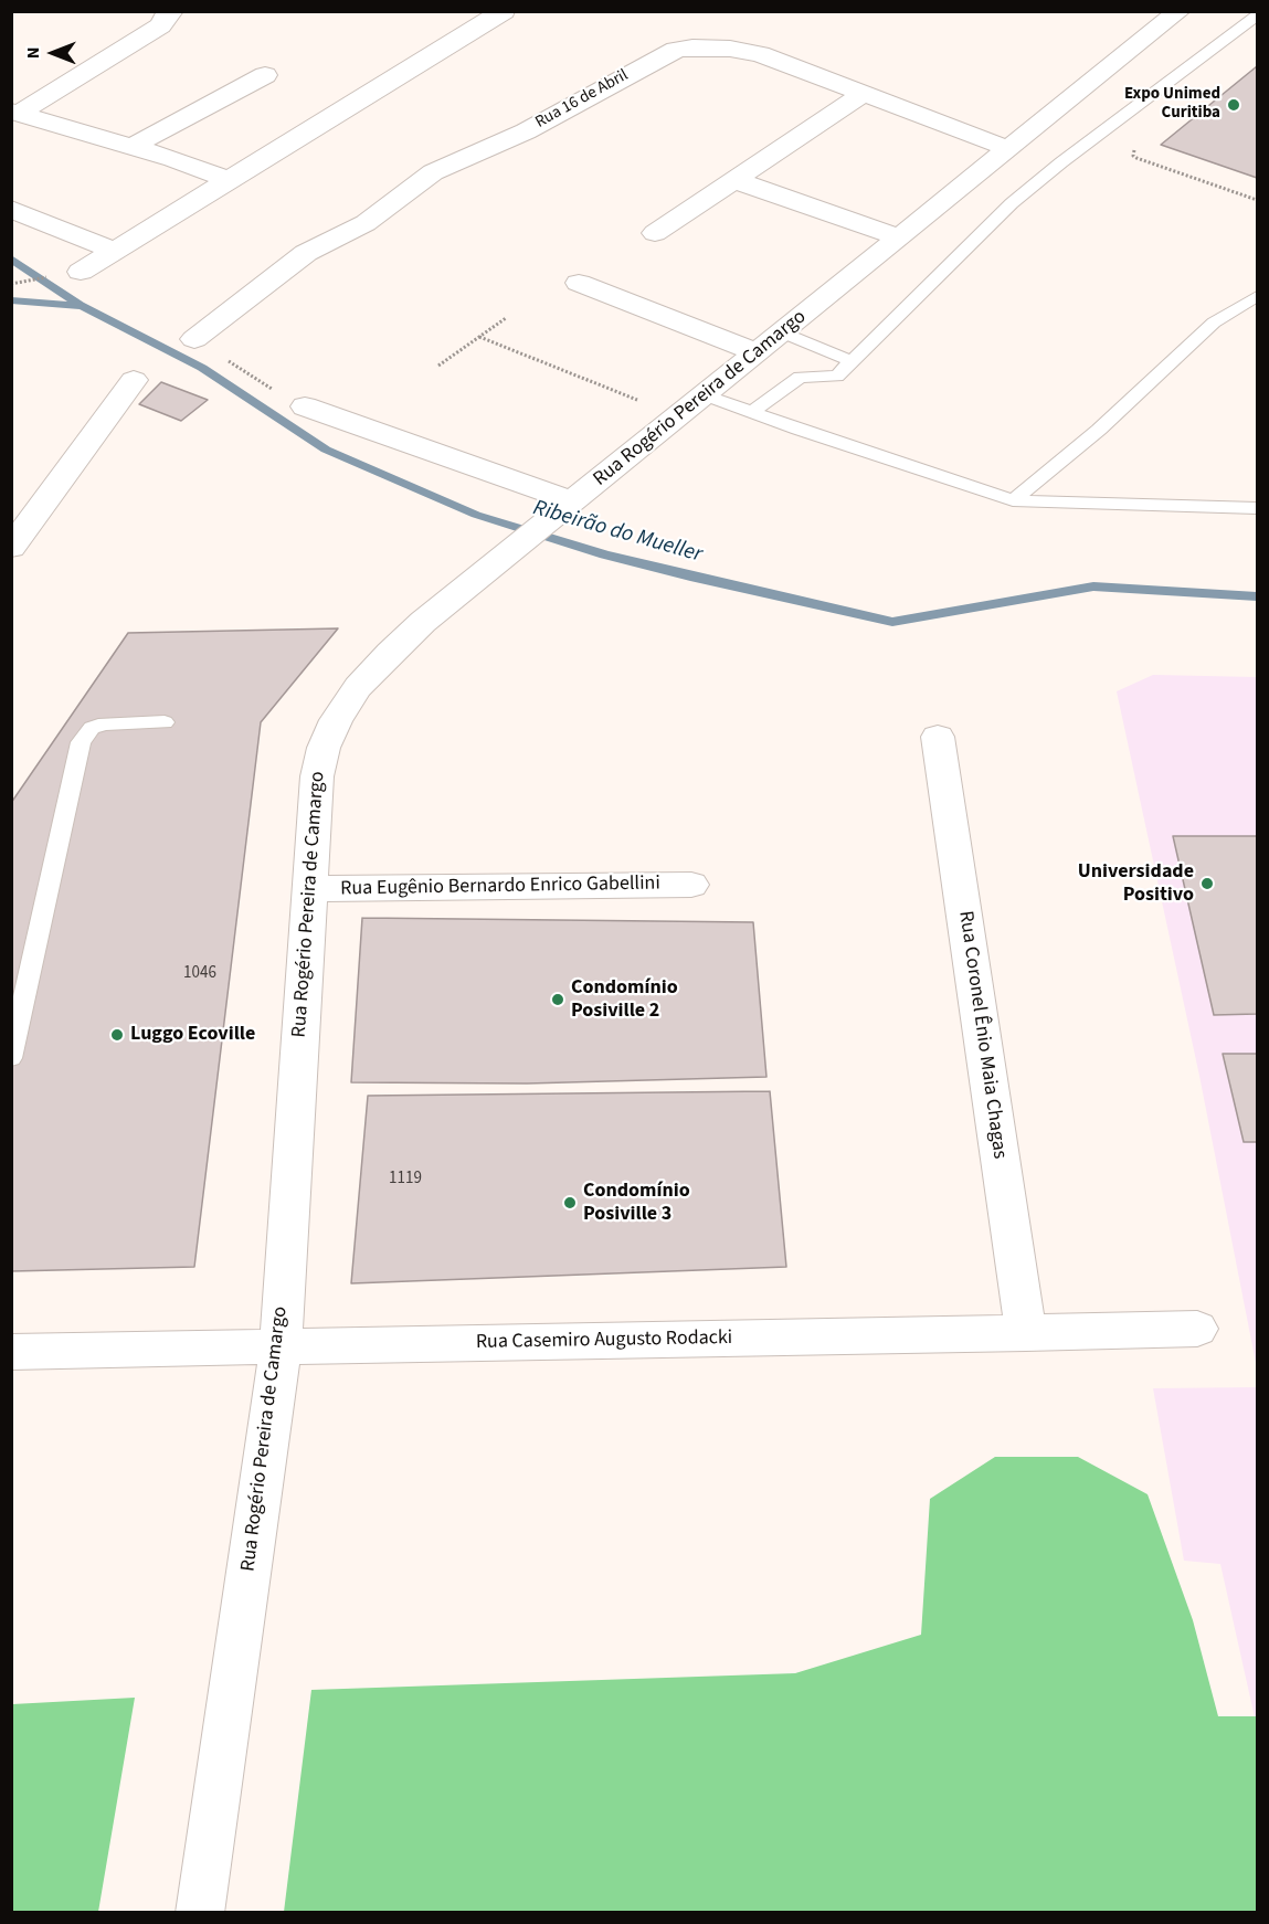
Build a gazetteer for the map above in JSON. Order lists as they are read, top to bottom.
{
  "streets": {
    "street": [
      "Rua 16 de Abril",
      "Rua Rogério Pereira de Camargo",
      "Rua Eugênio Bernardo Enrico Gabellini",
      "Rua Coronel Ênio Maia Chagas",
      "Rua Casemiro Augusto Rodacki"
    ]
  },
  "crossings": [
    ["Rua 16 de Abril", "Rua Rogério Pereira de Camargo"],
    ["Rua Rogério Pereira de Camargo", "Rua Eugênio Bernardo Enrico Gabellini"],
    ["Rua Rogério Pereira de Camargo", "Rua Casemiro Augusto Rodacki"],
    ["Rua Coronel Ênio Maia Chagas", "Rua Casemiro Augusto Rodacki"]
  ],
  "water": ["Ribeirão do Mueller"],
  "places": [
    "Expo Unimed Curitiba",
    "Universidade Positivo",
    "Condomínio Posiville 2",
    "Luggo Ecoville",
    "Condomínio Posiville 3"
  ],
  "house_numbers": ["1046", "1119"],
  "north": "left"
}
